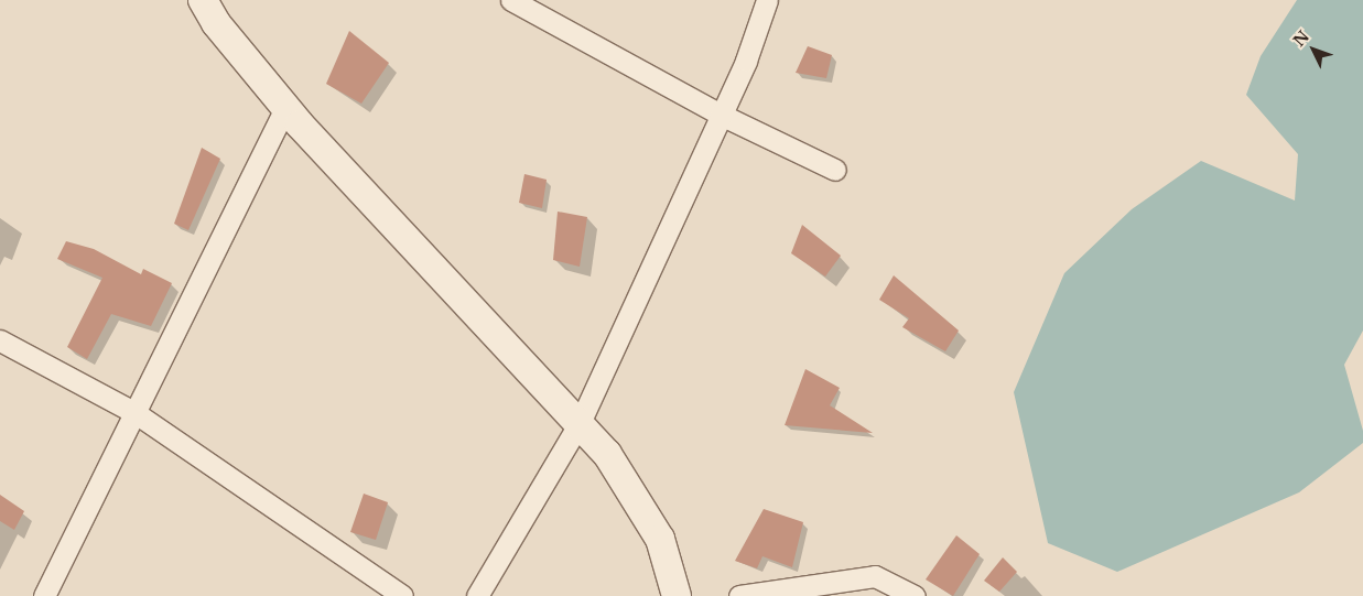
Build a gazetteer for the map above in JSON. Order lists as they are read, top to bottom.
{
  "north": "top left"
}
